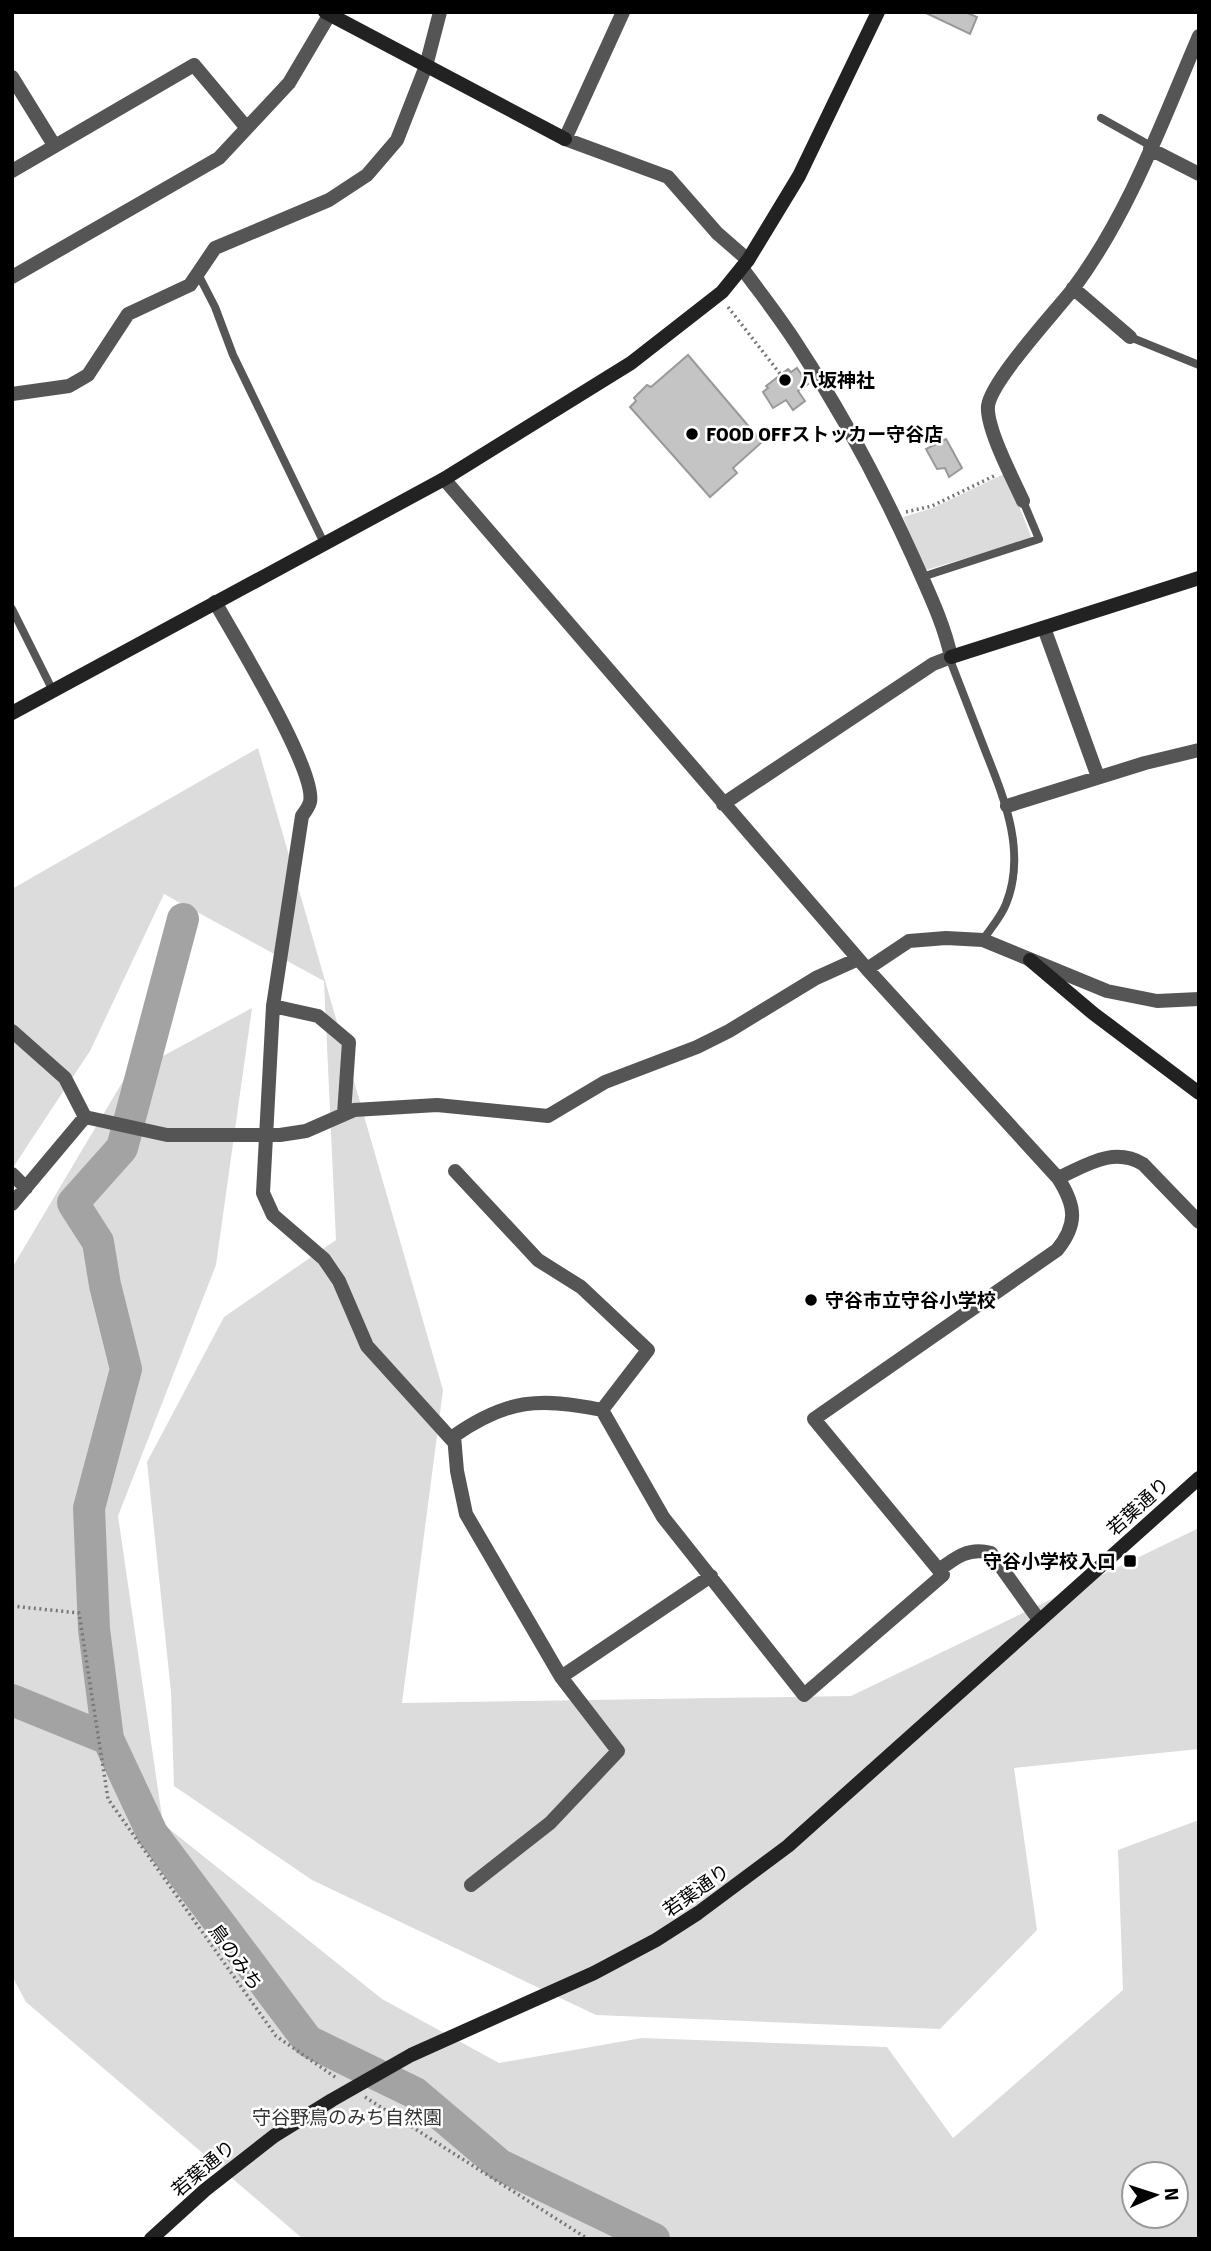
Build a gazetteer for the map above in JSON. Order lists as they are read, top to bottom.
{
  "streets": {
    "street": ["若葉通り"],
    "path": ["鳥のみち"]
  },
  "parks": ["守谷野鳥のみち自然園"],
  "places": {
    "other": ["八坂神社", "FOOD OFFストッカー守谷店", "守谷市立守谷小学校"],
    "transit": ["守谷小学校入口"]
  },
  "north": "right"
}
